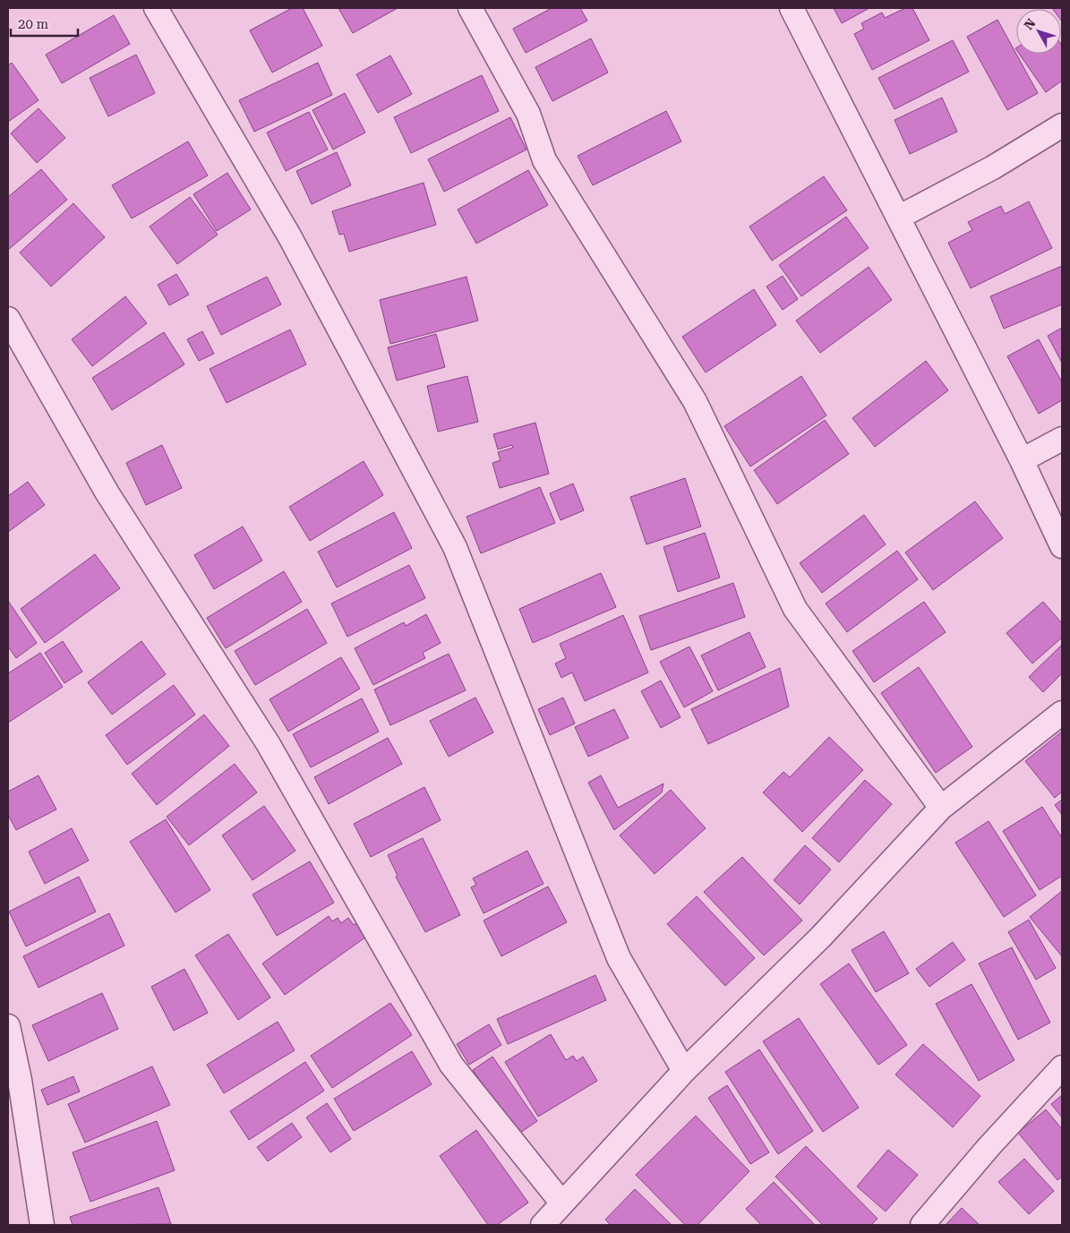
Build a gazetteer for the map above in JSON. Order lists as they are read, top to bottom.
{
  "scale_bar": "20 m",
  "north": "top left"
}
